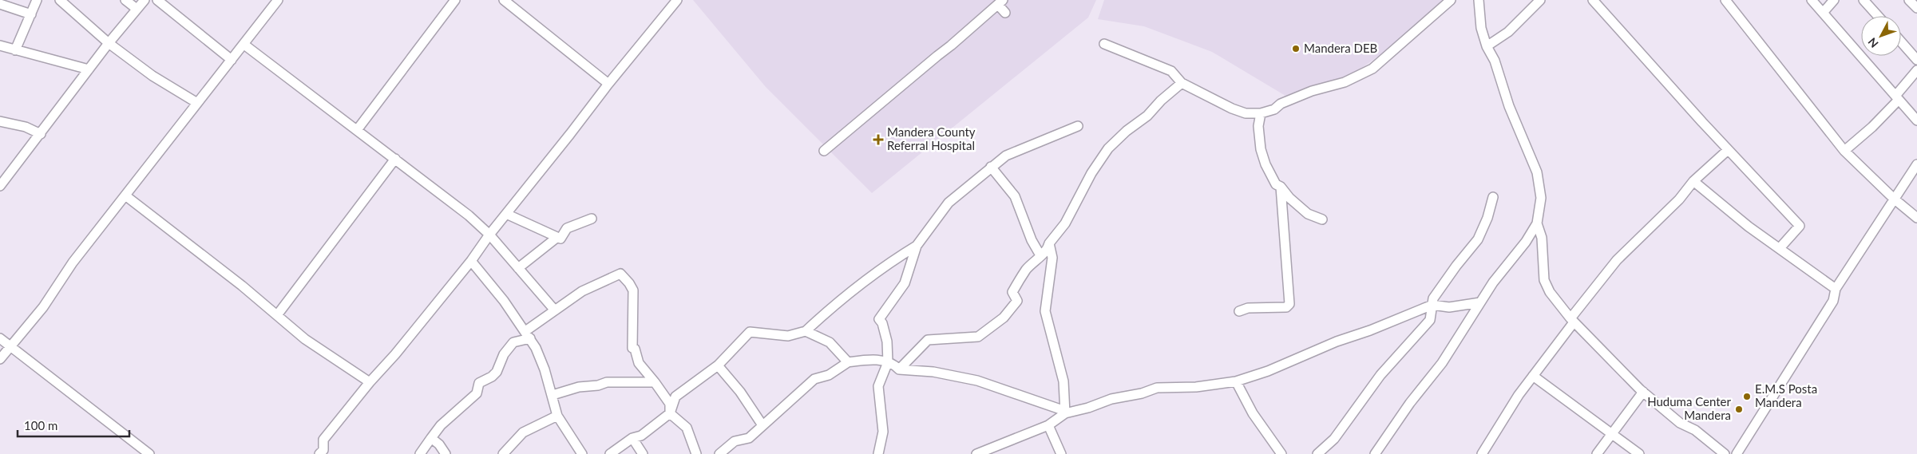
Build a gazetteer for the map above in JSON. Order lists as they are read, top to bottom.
{
  "places": {
    "other": ["Mandera DEB", "E.M.S Posta Mandera", "Huduma Center Mandera"],
    "health": ["Mandera County Referral Hospital"]
  },
  "scale_bar": "100 m",
  "north": "bottom left"
}
